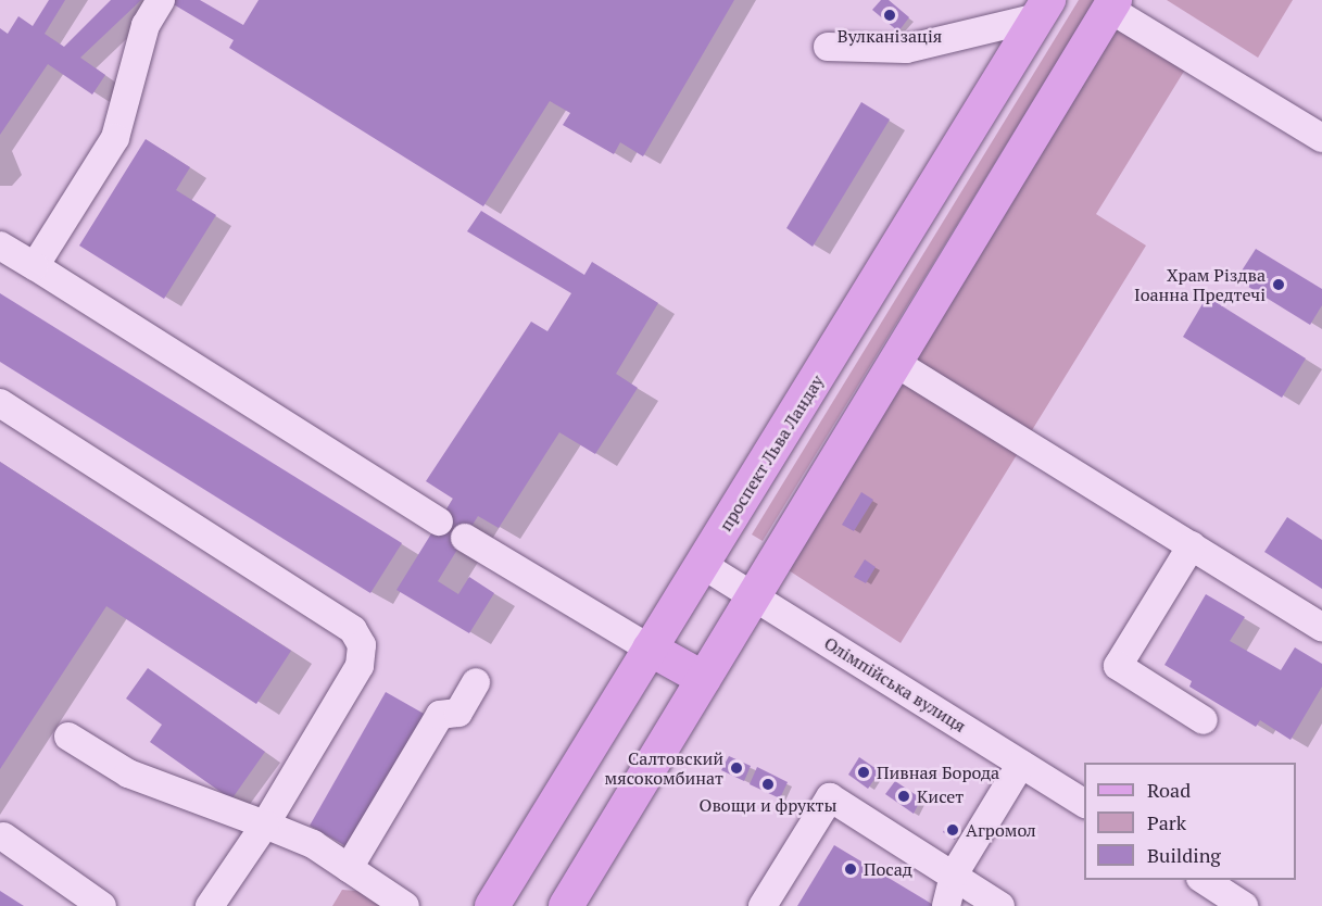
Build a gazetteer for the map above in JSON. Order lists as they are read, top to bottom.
{
  "streets": {
    "main road": ["проспект Льва Ландау"],
    "street": ["Олімпійська вулиця"]
  },
  "crossings": [
    ["проспект Льва Ландау", "Олімпійська вулиця"]
  ],
  "places": [
    "Вулканізація",
    "Храм Різдва Іоанна Предтечі",
    "Салтовский мясокомбинат",
    "Пивная Борода",
    "Овощи и фрукты",
    "Кисет",
    "Агромол",
    "Посад"
  ],
  "legend": ["Road", "Park", "Building"]
}
